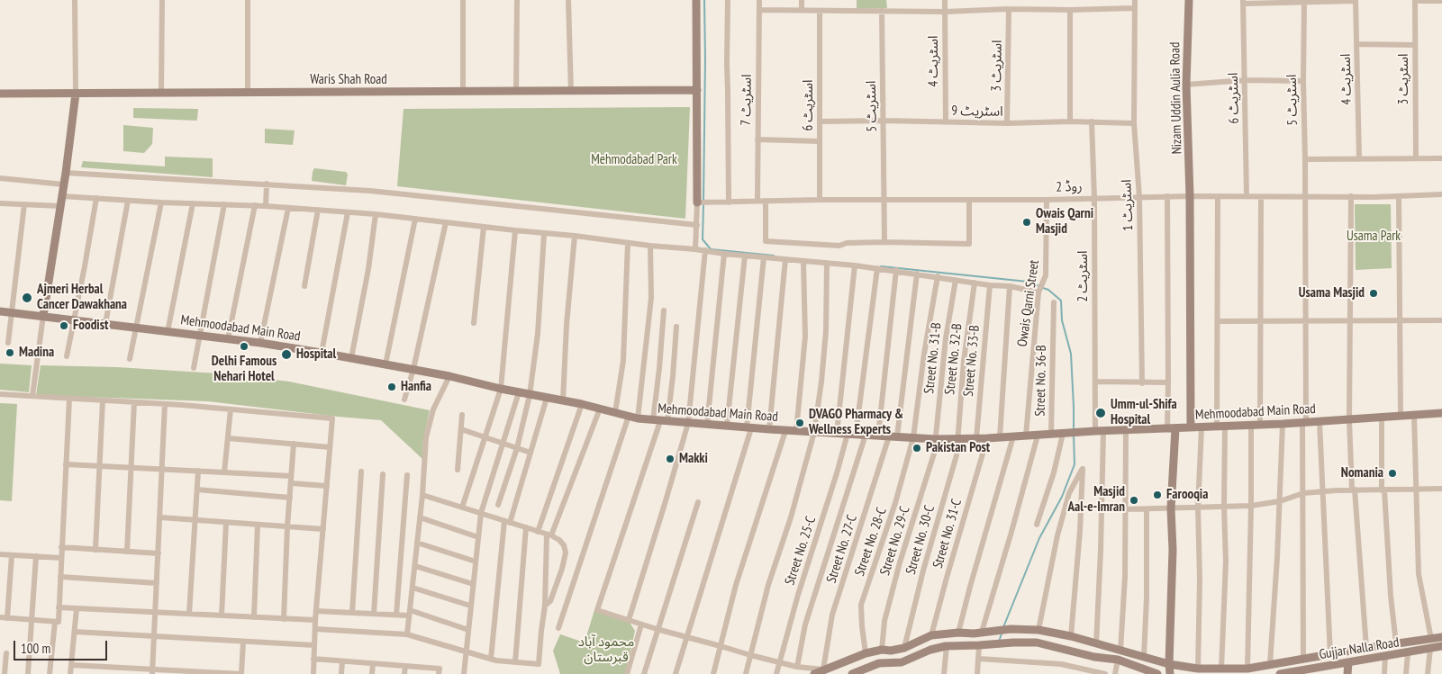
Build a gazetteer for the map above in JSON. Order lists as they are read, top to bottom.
{
  "streets": {
    "street": [
      "اسٹریٹ 4",
      "اسٹریٹ 3",
      "Waris Shah Road",
      "Nizam Uddin Aulia Road",
      "اسٹریٹ 6",
      "اسٹریٹ 7",
      "اسٹریٹ 5",
      "اسٹریٹ 9",
      "روڈ 2",
      "اسٹریٹ 1",
      "اسٹریٹ 2",
      "Owais Qarni Street",
      "Mehmoodabad Main Road",
      "Street No. 31-B",
      "Street No. 32-B",
      "Street No. 33-B",
      "Street No. 36-B",
      "Street No. 31-C",
      "Street No. 30-C",
      "Street No. 29-C",
      "Street No. 28-C",
      "Street No. 27-C",
      "Street No. 25-C",
      "Gujjar Nalla Road"
    ]
  },
  "crossings": [
    ["اسٹریٹ 4", "اسٹریٹ 9"],
    ["اسٹریٹ 3", "اسٹریٹ 9"],
    ["Nizam Uddin Aulia Road", "روڈ 2"],
    ["Nizam Uddin Aulia Road", "Mehmoodabad Main Road"],
    ["اسٹریٹ 6", "اسٹریٹ 9"],
    ["اسٹریٹ 6", "روڈ 2"],
    ["اسٹریٹ 7", "روڈ 2"],
    ["اسٹریٹ 5", "اسٹریٹ 9"],
    ["اسٹریٹ 5", "روڈ 2"],
    ["اسٹریٹ 5", "Mehmoodabad Main Road"],
    ["اسٹریٹ 9", "اسٹریٹ 1"],
    ["اسٹریٹ 9", "اسٹریٹ 2"],
    ["روڈ 2", "اسٹریٹ 1"],
    ["روڈ 2", "اسٹریٹ 2"],
    ["روڈ 2", "Owais Qarni Street"],
    ["اسٹریٹ 2", "Mehmoodabad Main Road"],
    ["Owais Qarni Street", "Mehmoodabad Main Road"],
    ["Mehmoodabad Main Road", "Street No. 31-B"],
    ["Mehmoodabad Main Road", "Street No. 32-B"],
    ["Mehmoodabad Main Road", "Street No. 33-B"],
    ["Mehmoodabad Main Road", "Street No. 36-B"],
    ["Mehmoodabad Main Road", "Street No. 31-C"],
    ["Mehmoodabad Main Road", "Street No. 30-C"],
    ["Mehmoodabad Main Road", "Street No. 29-C"],
    ["Mehmoodabad Main Road", "Street No. 28-C"],
    ["Mehmoodabad Main Road", "Street No. 27-C"],
    ["Mehmoodabad Main Road", "Street No. 25-C"],
    ["Street No. 31-B", "Street No. 29-C"],
    ["Street No. 32-B", "Street No. 30-C"]
  ],
  "parks": ["Mehmodabad Park", "Usama Park", "محمود آباد قبرستان"],
  "places": [
    "Owais Qarni Masjid",
    "Usama Masjid",
    "Ajmeri Herbal Cancer Dawakhana",
    "Foodist",
    "Delhi Famous Nehari Hotel",
    "Madina",
    "Hospital",
    "Hanfia",
    "Umm-ul-Shifa Hospital",
    "DVAGO Pharmacy & Wellness Experts",
    "Pakistan Post",
    "Makki",
    "Nomania",
    "Farooqia",
    "Masjid Aal-e-Imran"
  ],
  "scale_bar": "100 m"
}
